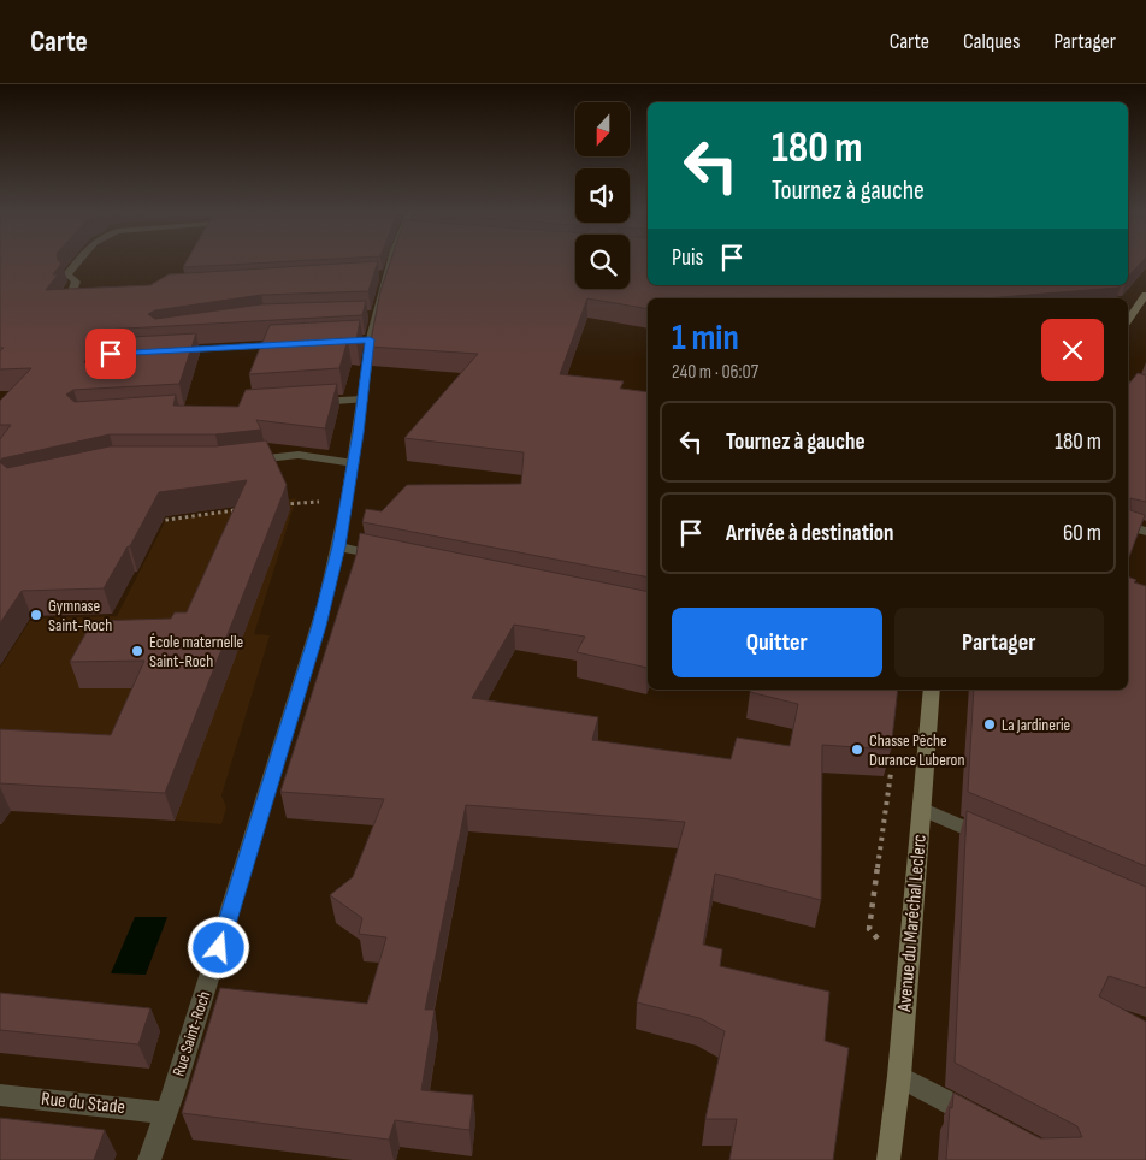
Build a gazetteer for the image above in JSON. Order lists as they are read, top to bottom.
{
  "streets": {
    "main road": ["Avenue du Maréchal Leclerc"],
    "street": ["Rue Saint-Roch", "Rue du Stade"]
  },
  "crossings": [
    ["Rue Saint-Roch", "Rue du Stade"]
  ],
  "places": [
    "Gymnase Saint-Roch",
    "École maternelle Saint-Roch",
    "La Jardinerie",
    "Chasse Pêche Durance Luberon"
  ],
  "north": "bottom",
  "page": {
    "header": "Carte",
    "nav": ["Carte", "Calques", "Partager"],
    "turn": ["180 m", "Tournez à gauche"],
    "then": "Puis",
    "heading": ["1 min", "240 m · 06:07"],
    "list": [
      {
        "name": "Tournez à gauche",
        "value": "180 m"
      },
      {
        "name": "Arrivée à destination",
        "value": "60 m"
      }
    ],
    "buttons": ["Quitter", "Partager"]
  }
}
